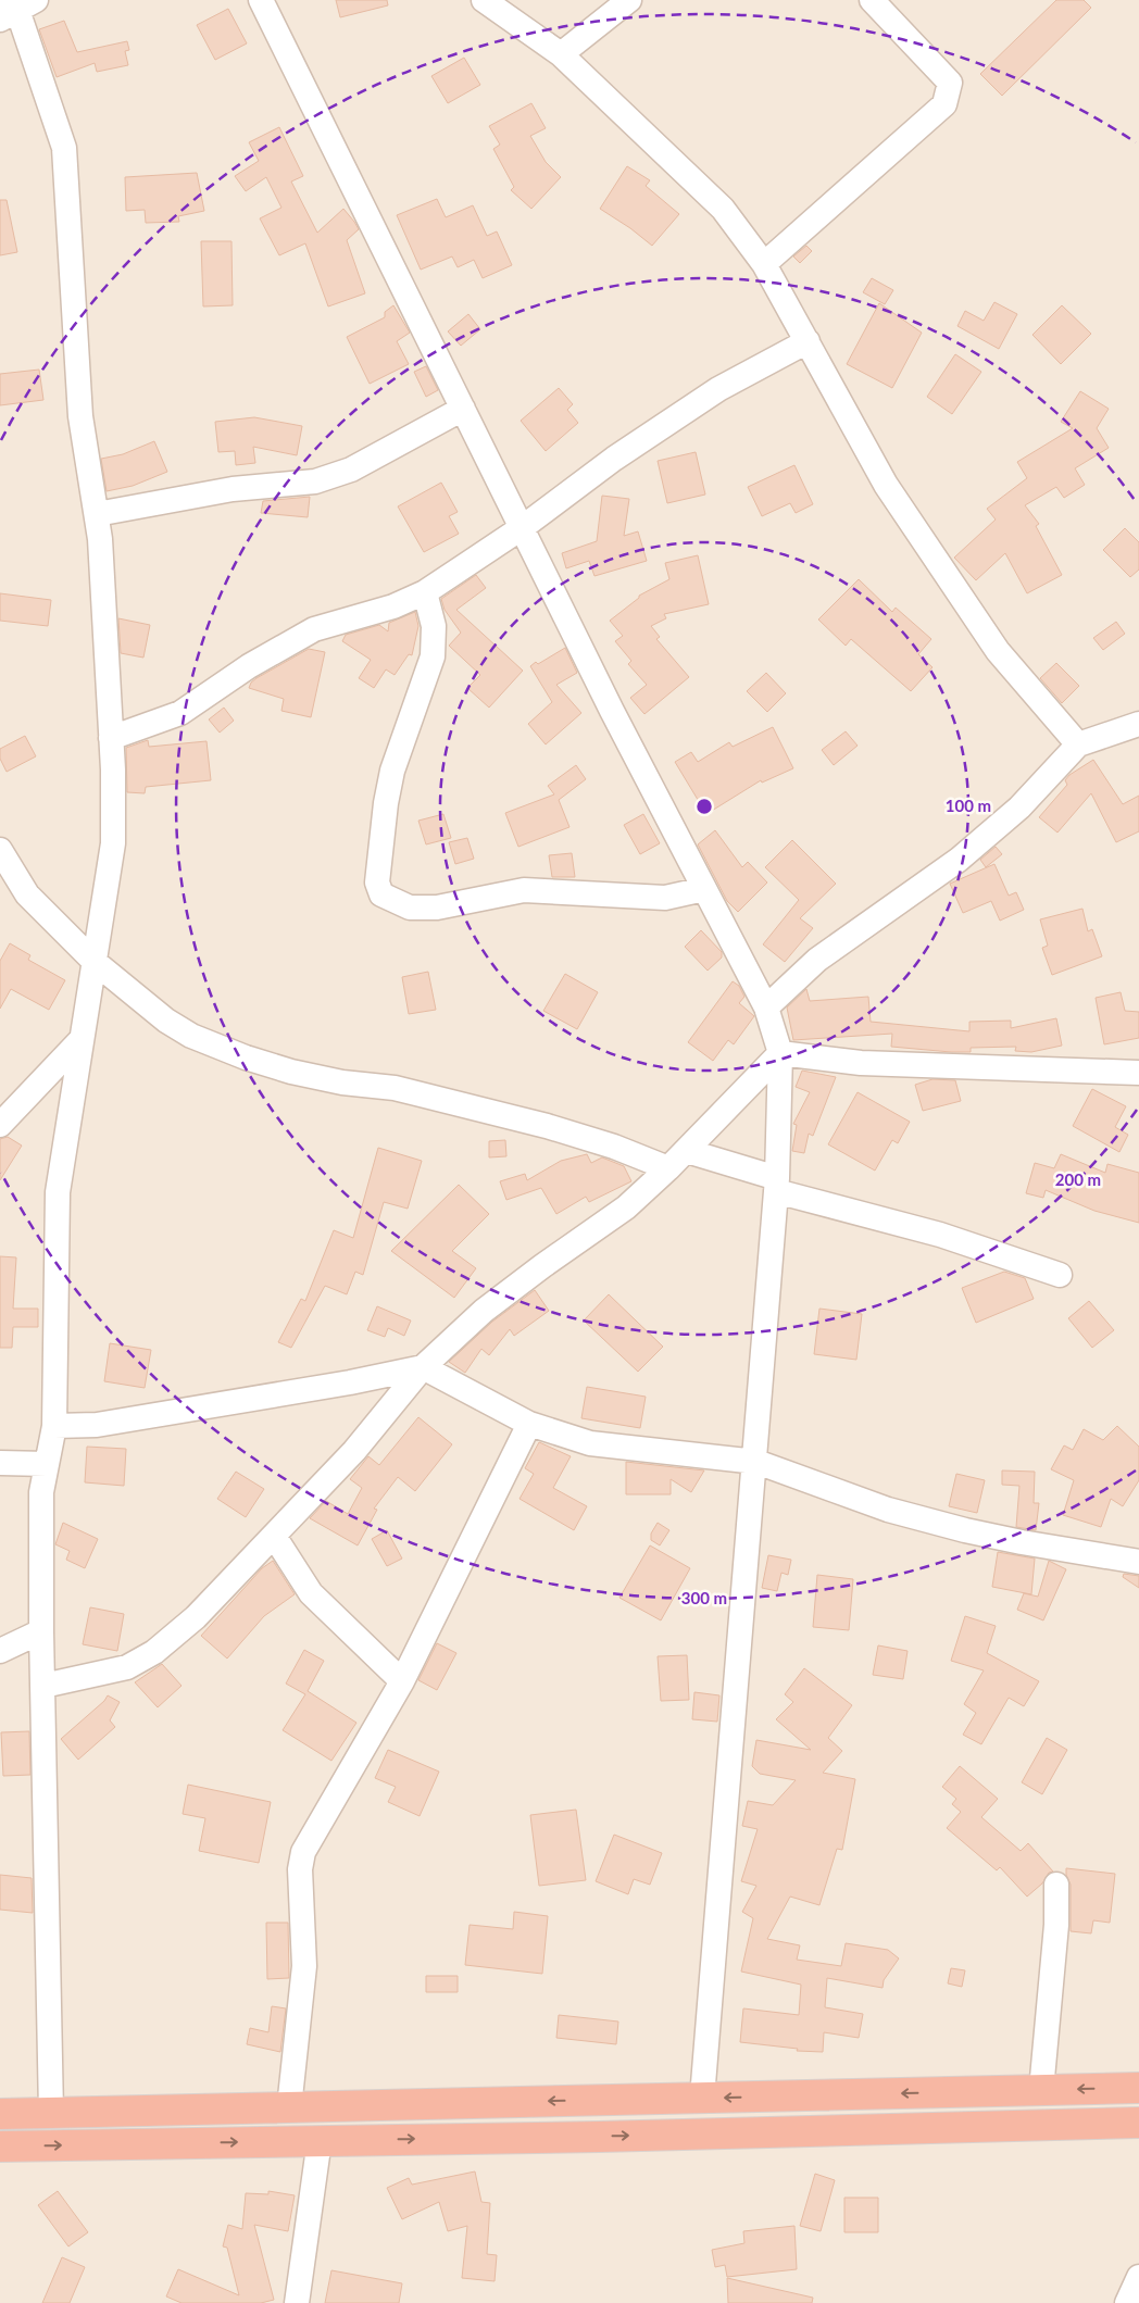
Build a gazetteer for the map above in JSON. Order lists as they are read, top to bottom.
{
  "rings": ["100 m", "200 m", "300 m"]
}
